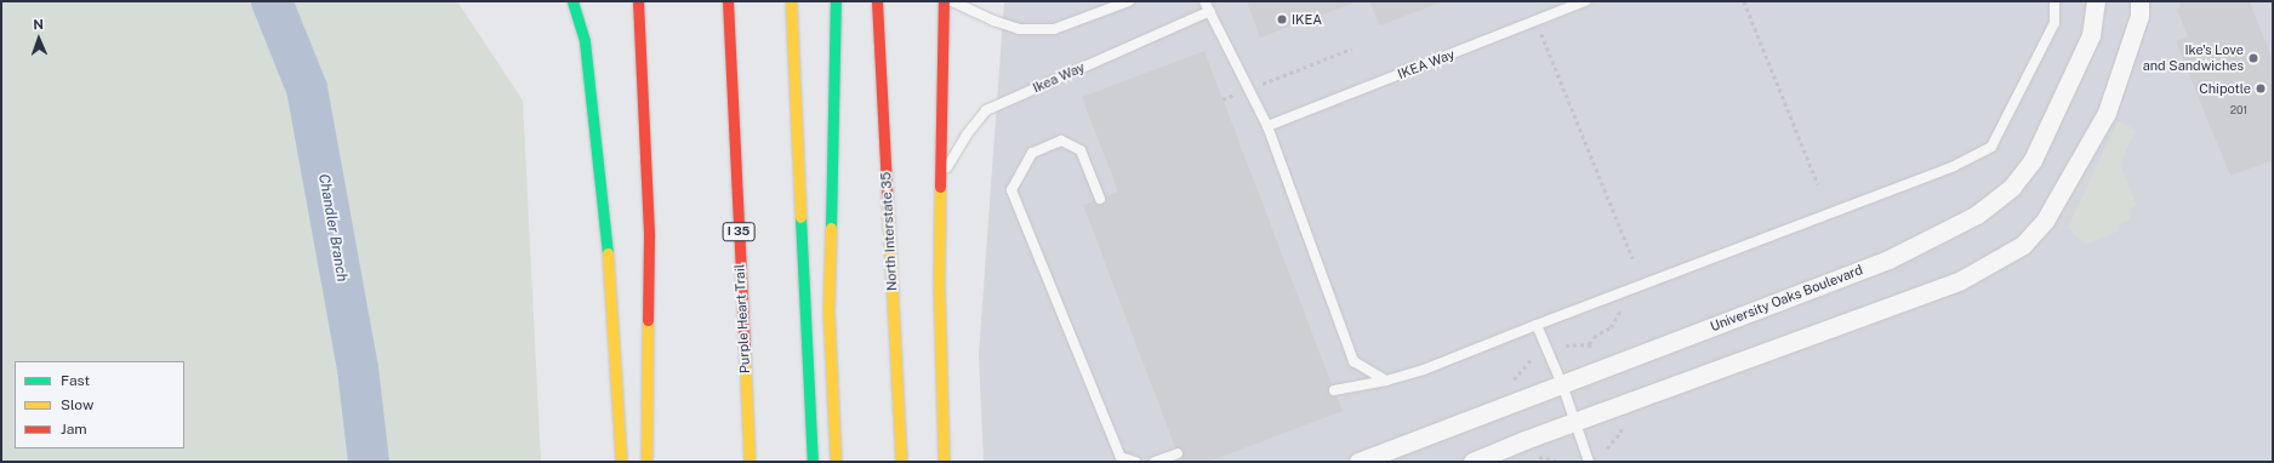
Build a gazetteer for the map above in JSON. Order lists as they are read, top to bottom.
{
  "streets": {
    "main road": ["I 35", "North Interstate 35", "Purple Heart Trail"],
    "street": ["University Oaks Boulevard"],
    "lane": ["IKEA Way", "Ikea Way"]
  },
  "water": ["Chandler Branch"],
  "places": ["IKEA", "Ike's Love and Sandwiches", "Chipotle"],
  "house_numbers": ["201"],
  "legend": ["Fast", "Slow", "Jam"],
  "north": "top"
}
